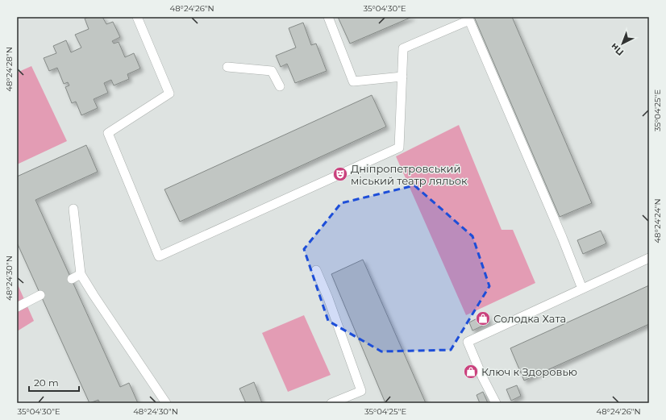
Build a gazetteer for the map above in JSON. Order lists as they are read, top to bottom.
{
  "places": {
    "theatre": ["Дніпропетровський міський театр ляльок"],
    "shop": ["Солодка Хата", "Ключ к Здоровью"]
  },
  "scale_bar": "20 m",
  "north": "bottom left",
  "coordinates": [
    "48°24'26\"N",
    "35°04'30\"E",
    "48°24'28\"N",
    "35°04'25\"E",
    "48°24'24\"N",
    "48°24'30\"N"
  ]
}
